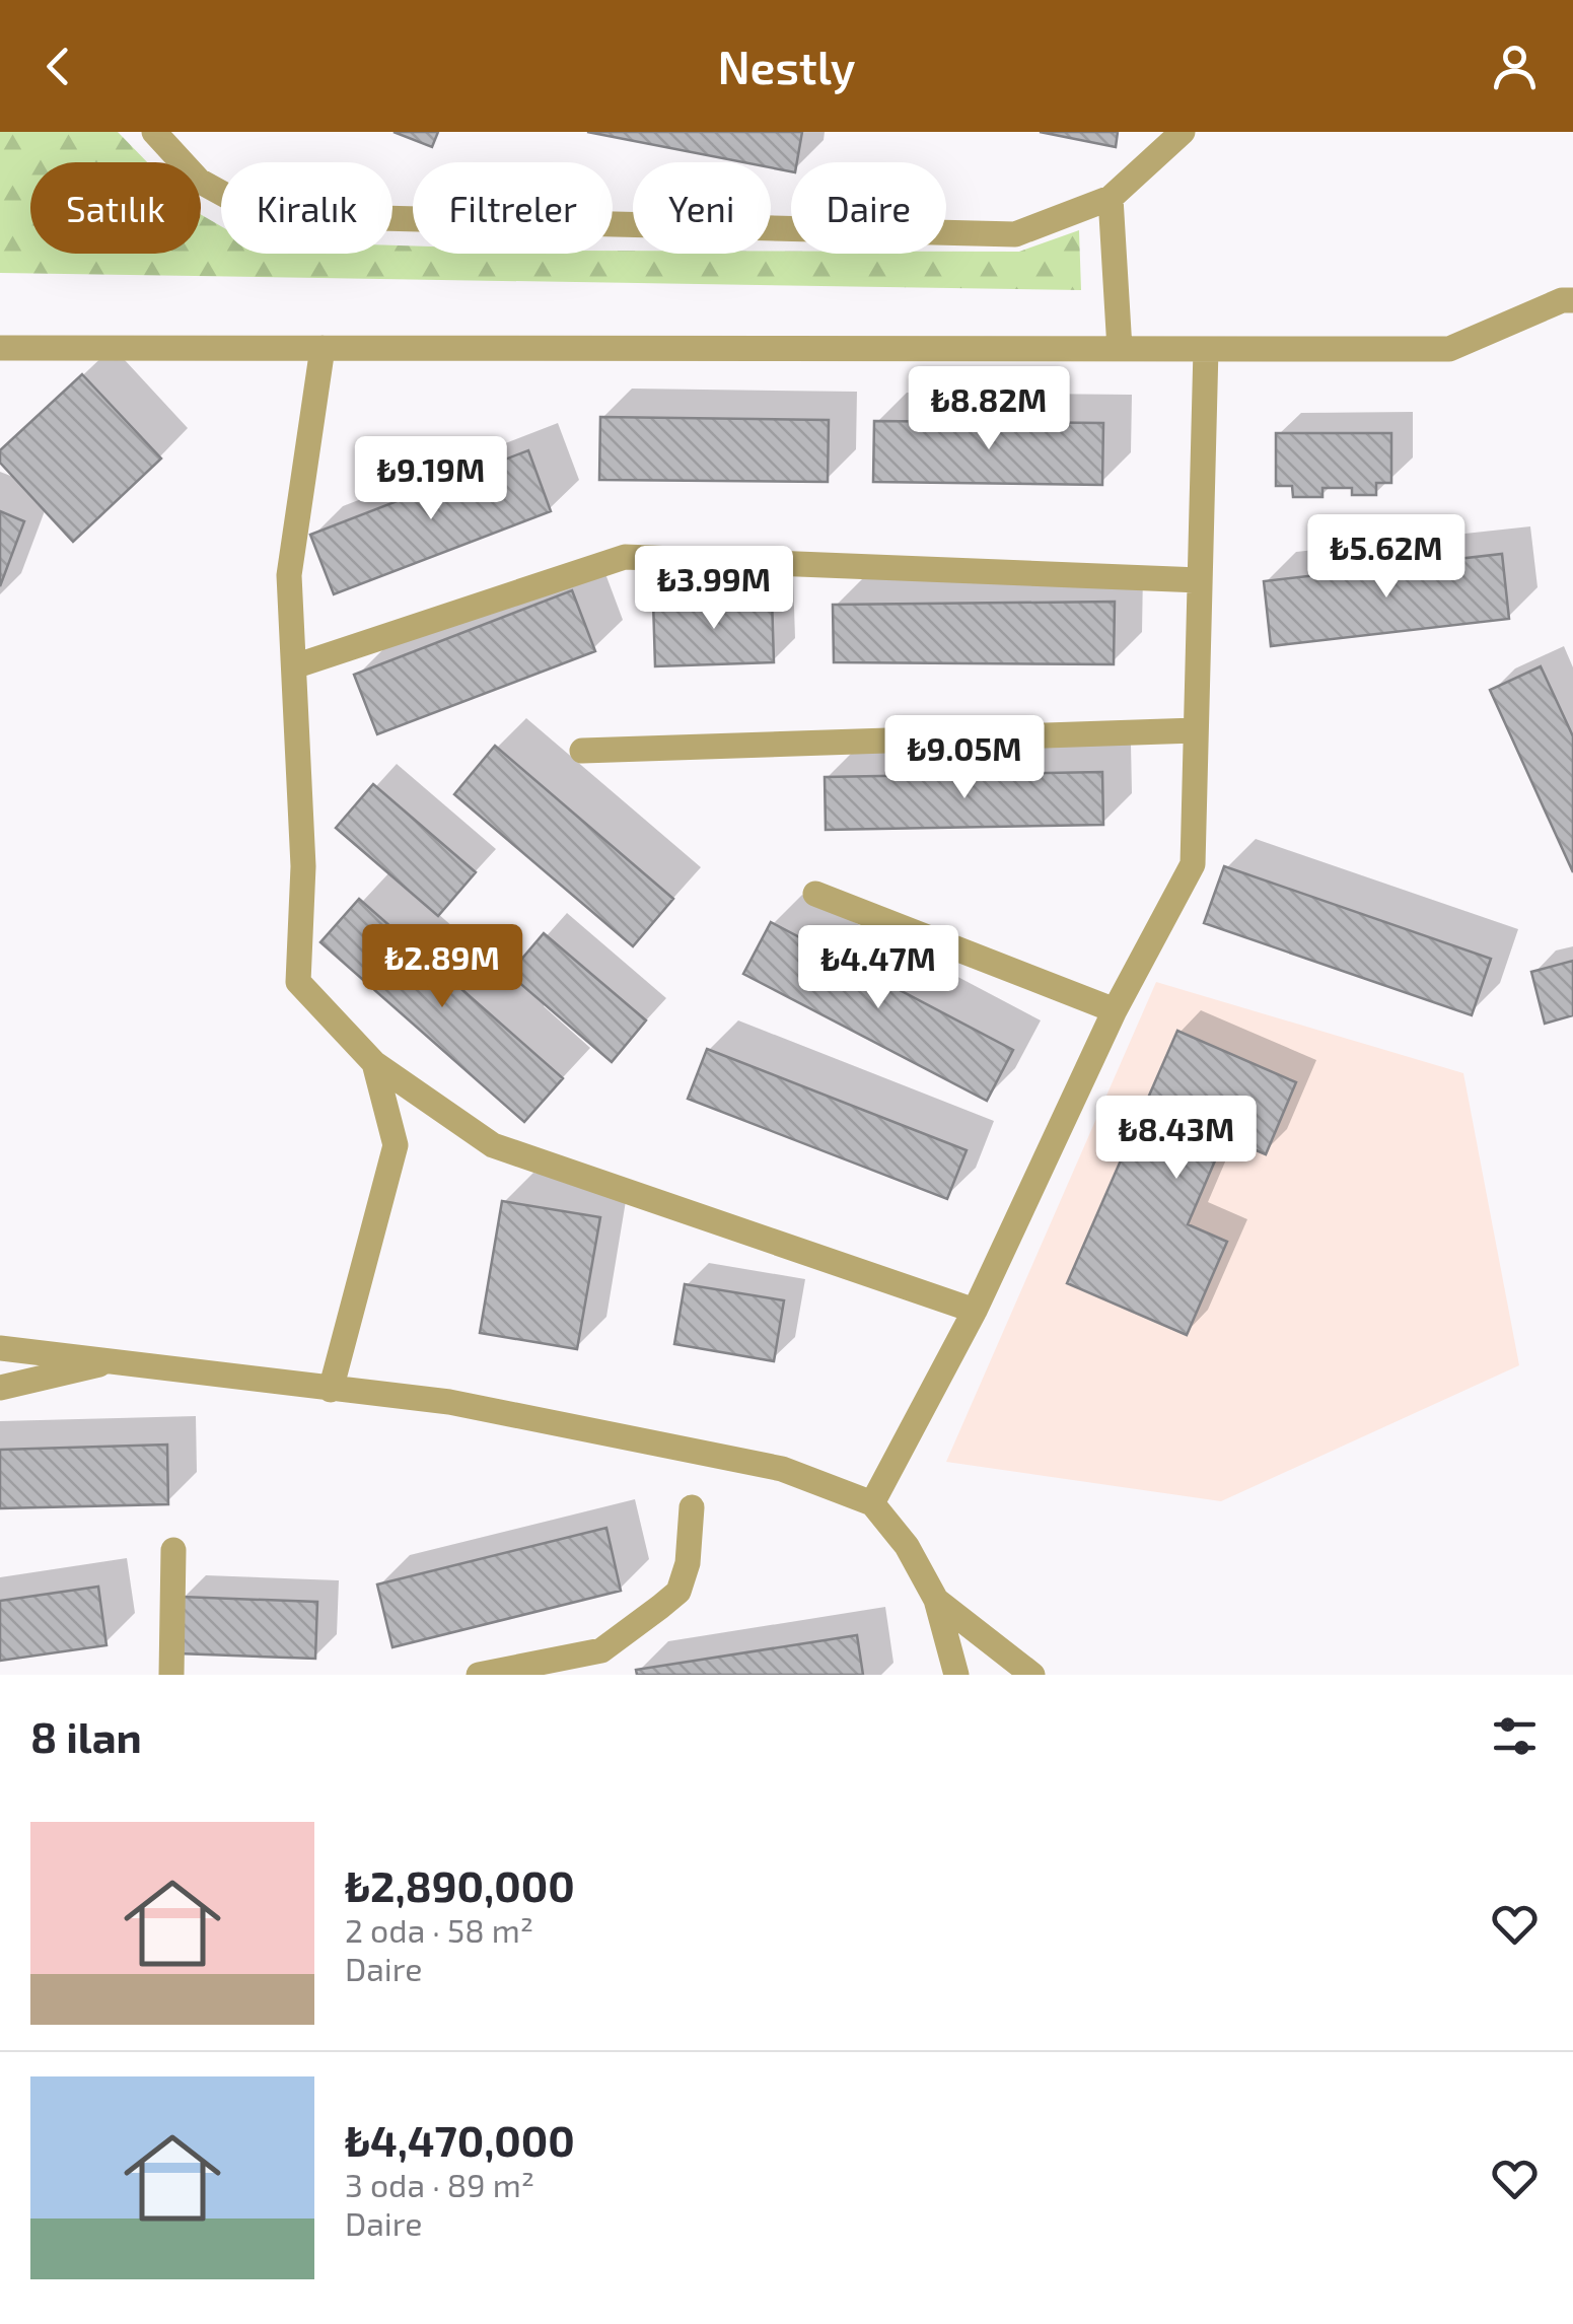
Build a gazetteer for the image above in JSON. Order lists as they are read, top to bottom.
{
  "page": {
    "header": "Nestly",
    "chip": [
      "Satılık",
      "Kiralık",
      "Filtreler",
      "Yeni",
      "Daire"
    ],
    "price": [
      "₺8.82M",
      "₺9.19M",
      "₺5.62M",
      "₺3.99M",
      "₺9.05M",
      "₺2.89M",
      "₺4.47M",
      "₺8.43M"
    ],
    "heading": "8 ilan",
    "list": [
      {
        "name": "₺2,890,000",
        "note": "2 oda · 58 m² · Daire"
      },
      {
        "name": "₺4,470,000",
        "note": "3 oda · 89 m² · Daire"
      }
    ]
  }
}
